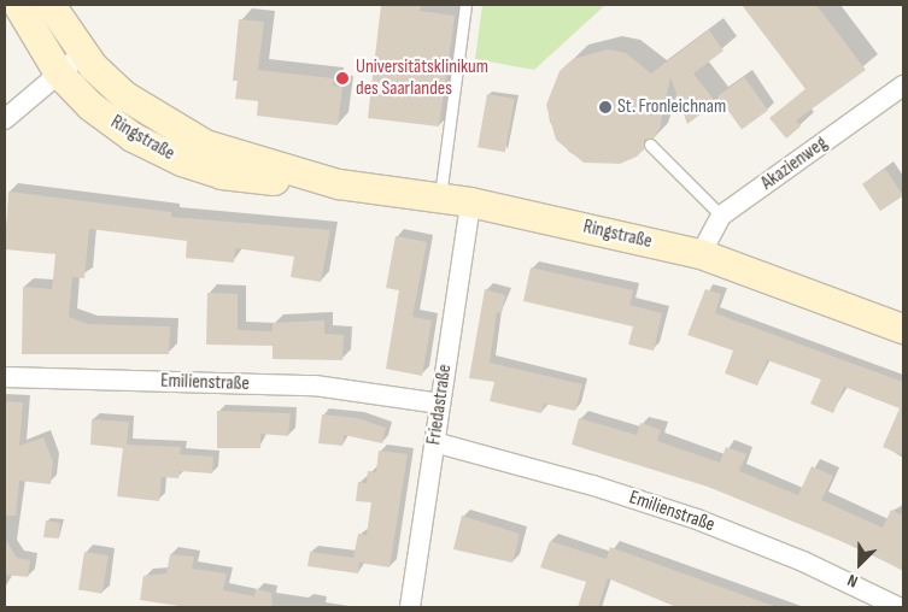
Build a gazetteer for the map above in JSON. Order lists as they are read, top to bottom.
{
  "streets": {
    "street": [
      "Ringstraße",
      "Akazienweg",
      "Emilienstraße",
      "Friedastraße"
    ]
  },
  "crossings": [
    ["Ringstraße", "Akazienweg"],
    ["Ringstraße", "Friedastraße"],
    ["Emilienstraße", "Friedastraße"]
  ],
  "places": ["Universitätsklinikum des Saarlandes", "St. Fronleichnam"],
  "north": "bottom left"
}
